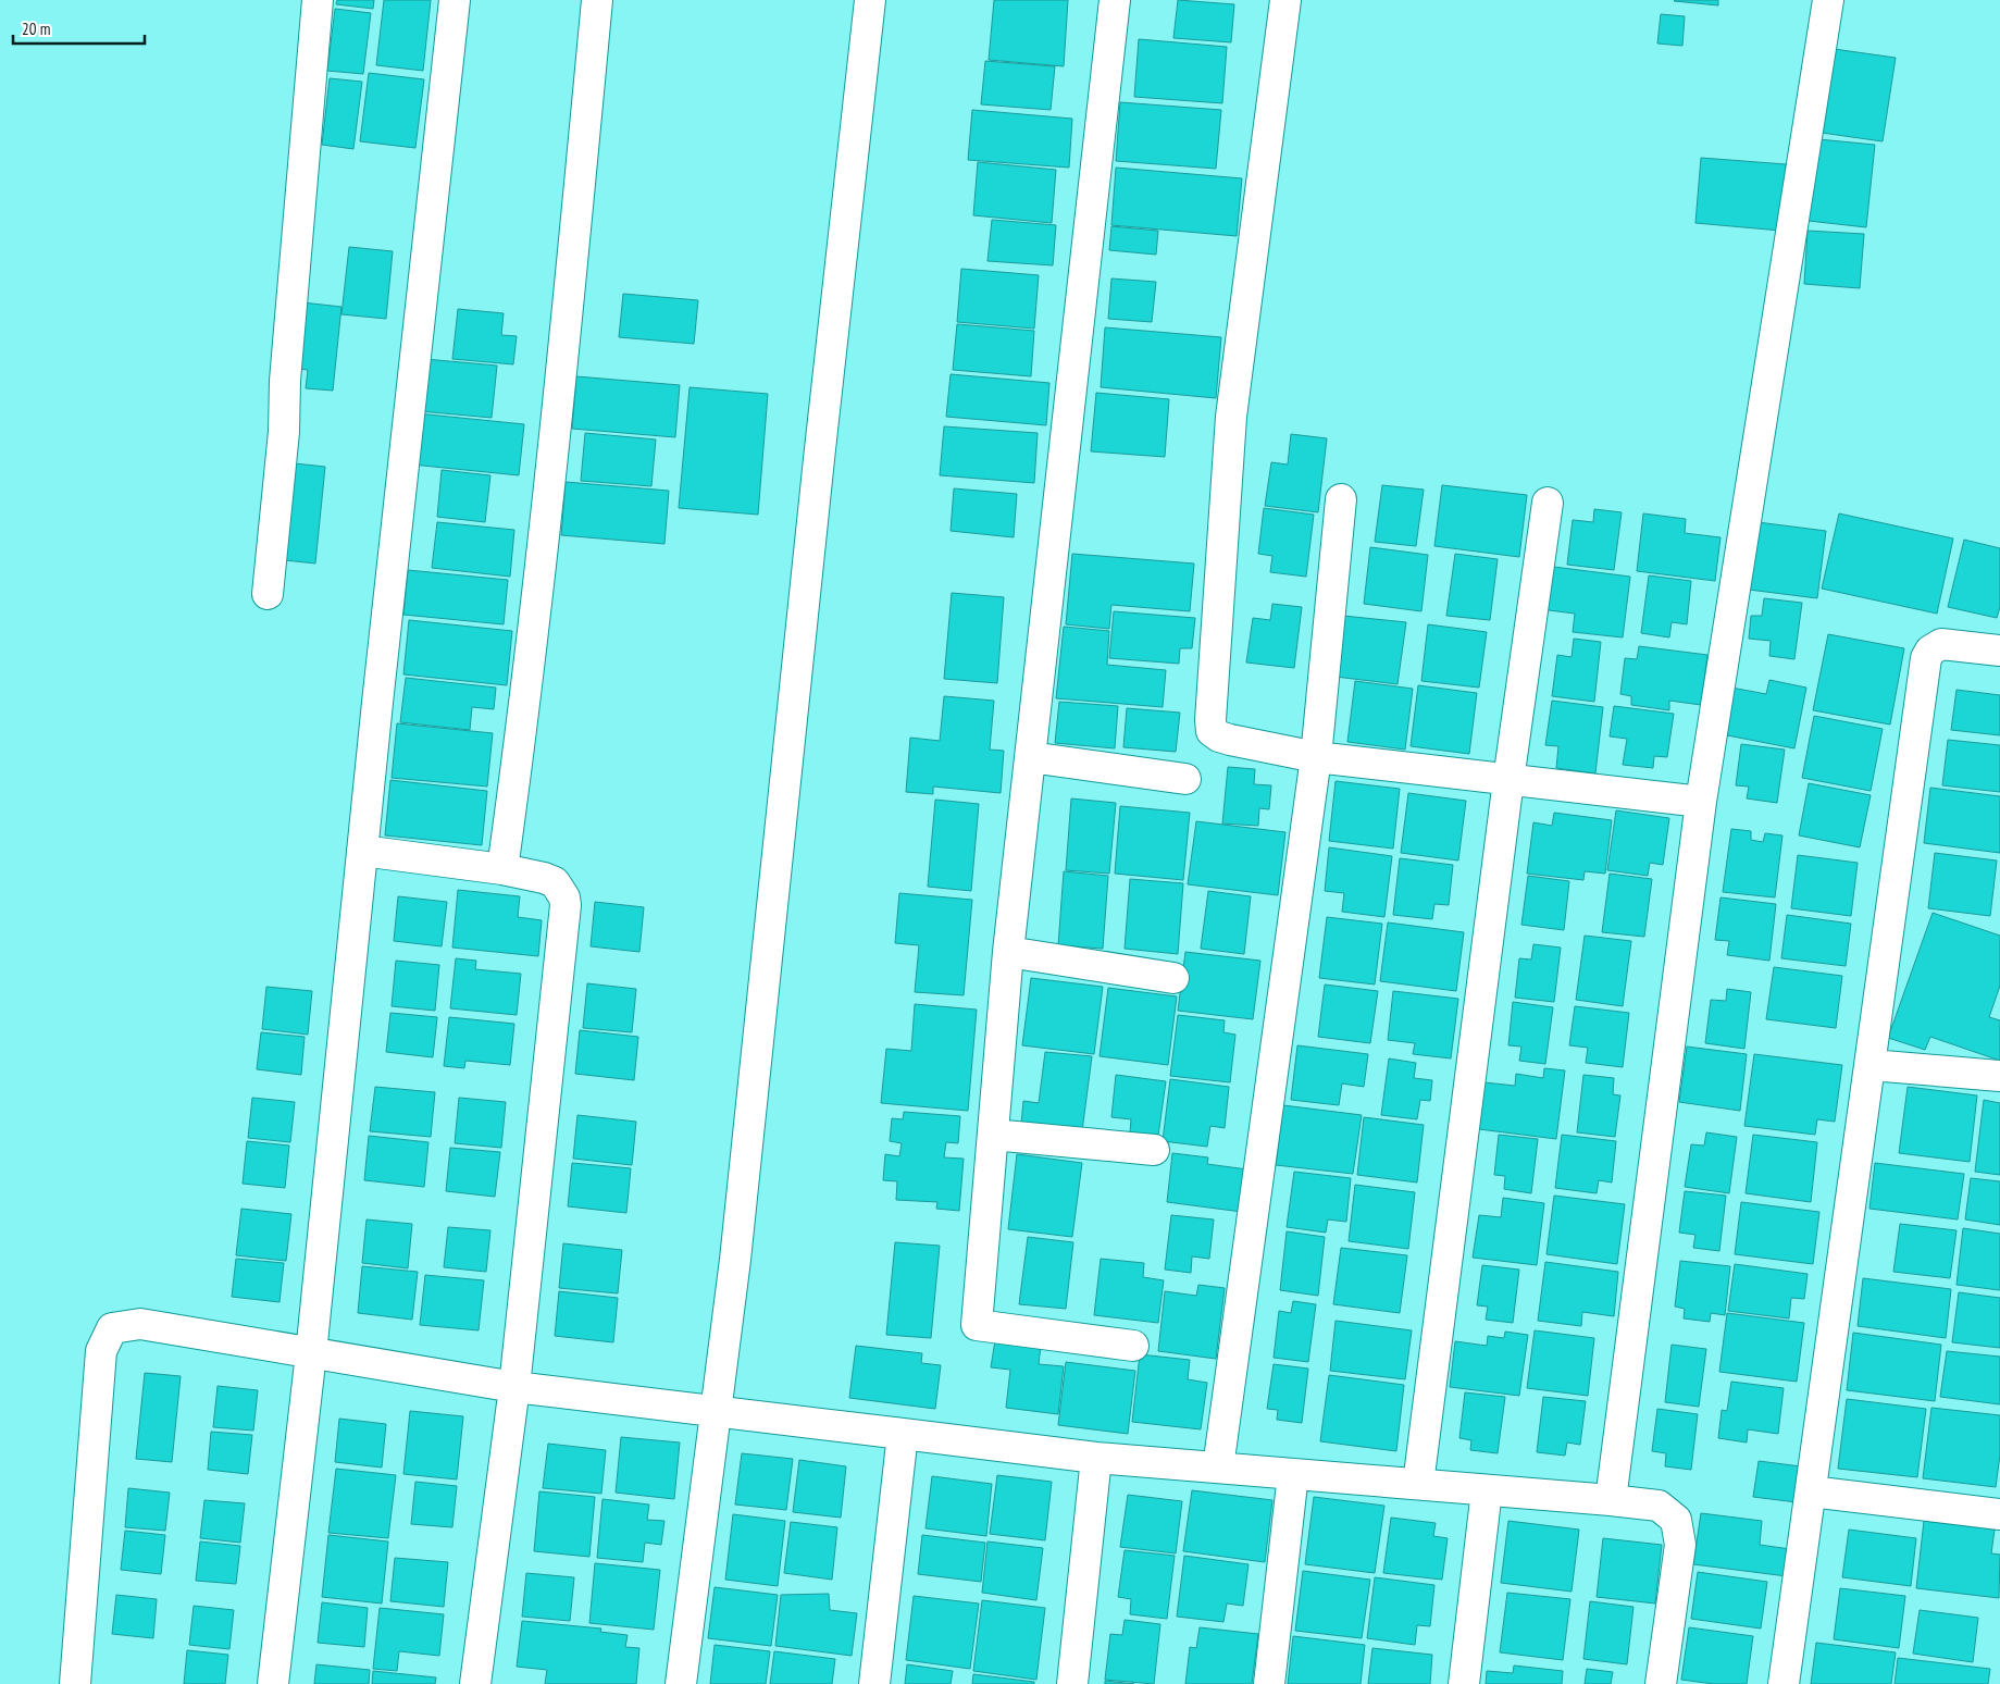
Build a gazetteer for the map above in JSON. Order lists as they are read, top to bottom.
{
  "scale_bar": "20 m"
}
